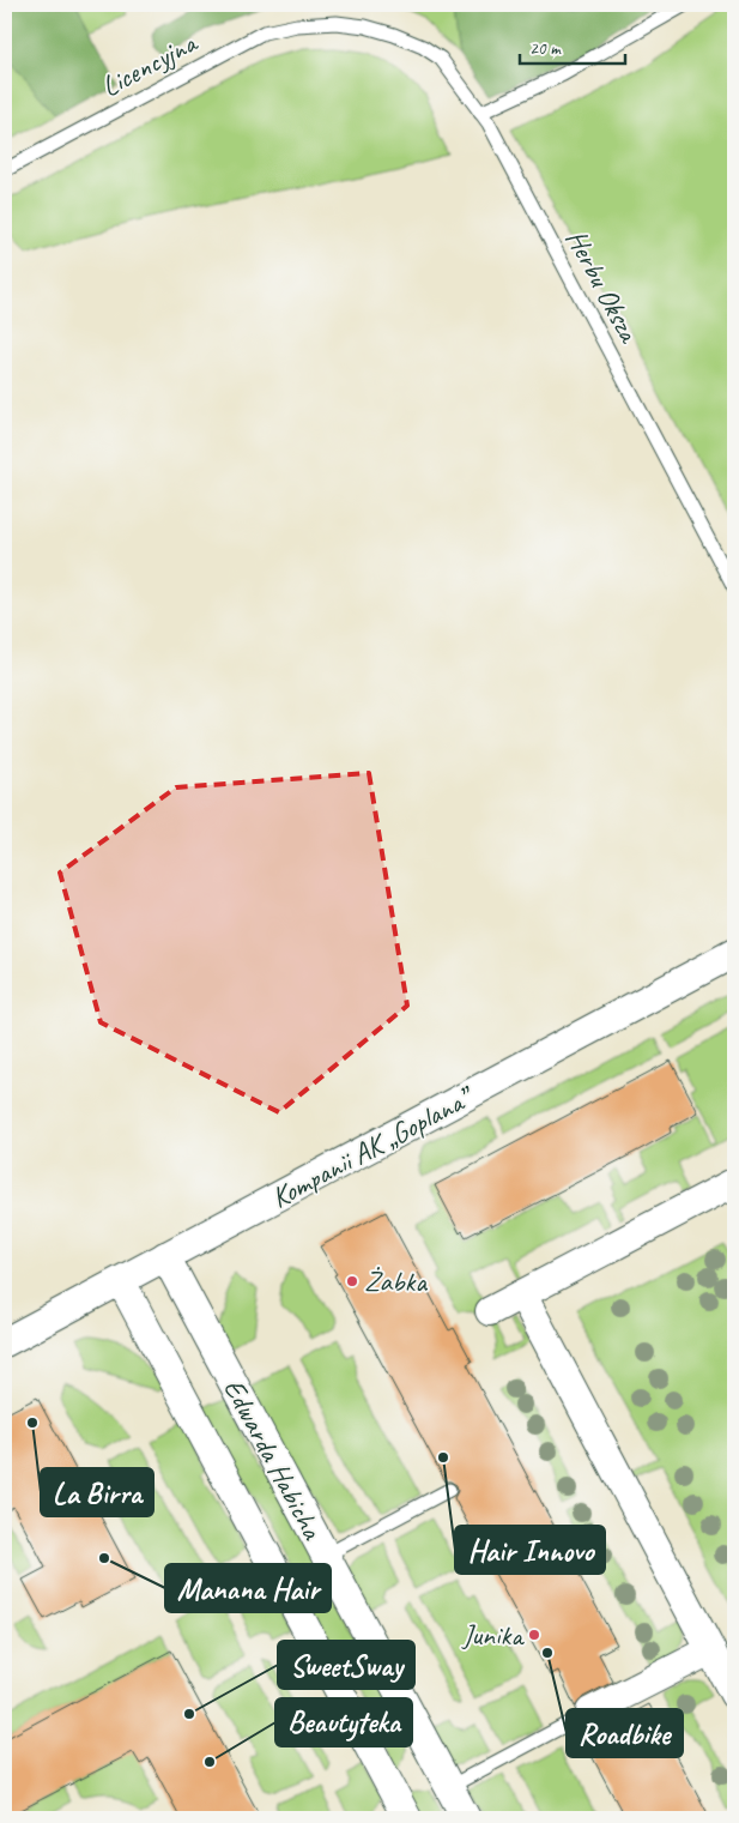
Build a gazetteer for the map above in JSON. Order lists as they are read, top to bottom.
{
  "streets": {
    "street": ["Kompanii AK „Goplana”", "Edwarda Habicha"],
    "lane": ["Licencyjna", "Herbu Oksza"]
  },
  "crossings": [
    ["Licencyjna", "Herbu Oksza"],
    ["Kompanii AK „Goplana”", "Edwarda Habicha"]
  ],
  "places": [
    "Żabka",
    "La Birra",
    "Hair Innovo",
    "Manana Hair",
    "Junika",
    "Roadbike",
    "SweetSway",
    "Beautyteka"
  ],
  "scale_bar": "20 m"
}
